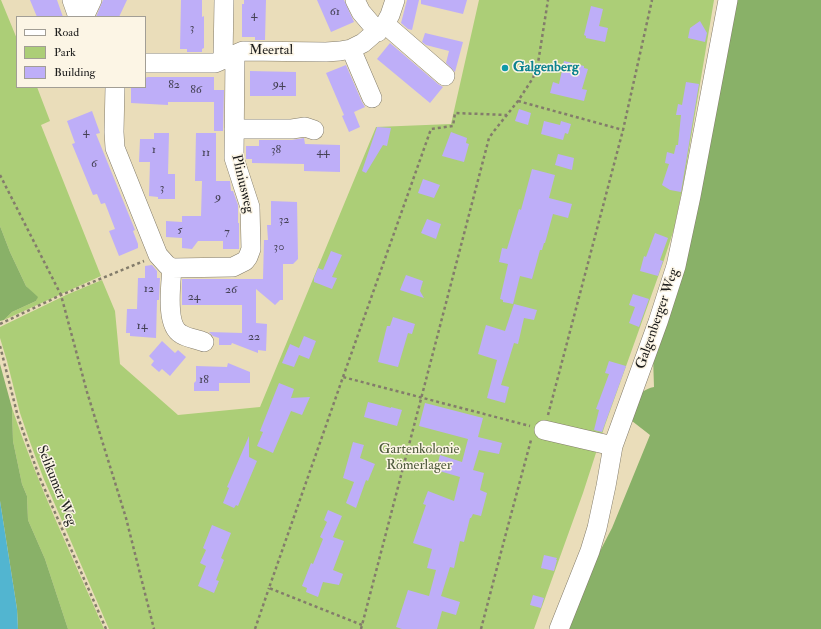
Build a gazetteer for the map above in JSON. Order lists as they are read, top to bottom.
{
  "streets": {
    "street": ["Meertal", "Pliniusweg", "Galgenberger Weg"],
    "path": ["Selikumer Weg"]
  },
  "crossings": [
    ["Meertal", "Pliniusweg"]
  ],
  "parks": ["Gartenkolonie Römerlager"],
  "places": ["Galgenberg"],
  "house_numbers": [
    "61",
    "4",
    "3",
    "94",
    "82",
    "86",
    "4",
    "1",
    "38",
    "44",
    "11",
    "6",
    "3",
    "9",
    "32",
    "5",
    "7",
    "30",
    "12",
    "26",
    "24",
    "14",
    "22",
    "18"
  ],
  "legend": ["Road", "Park", "Building"]
}
